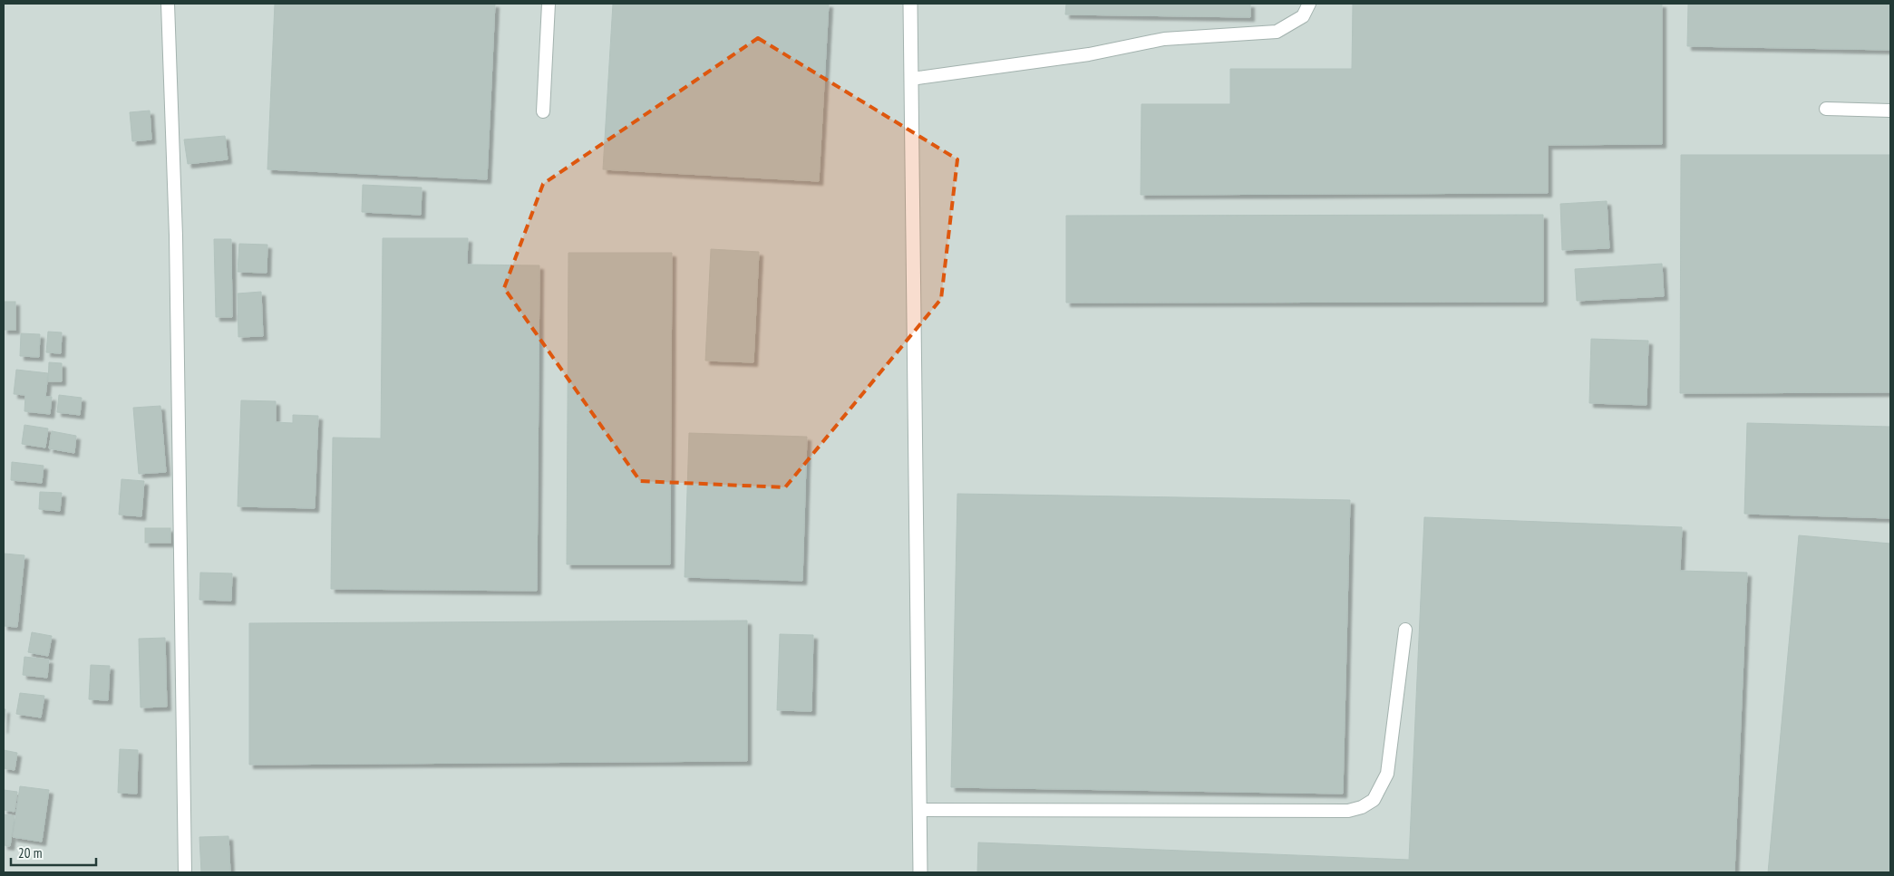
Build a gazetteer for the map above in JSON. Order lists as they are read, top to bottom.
{
  "scale_bar": "20 m"
}
